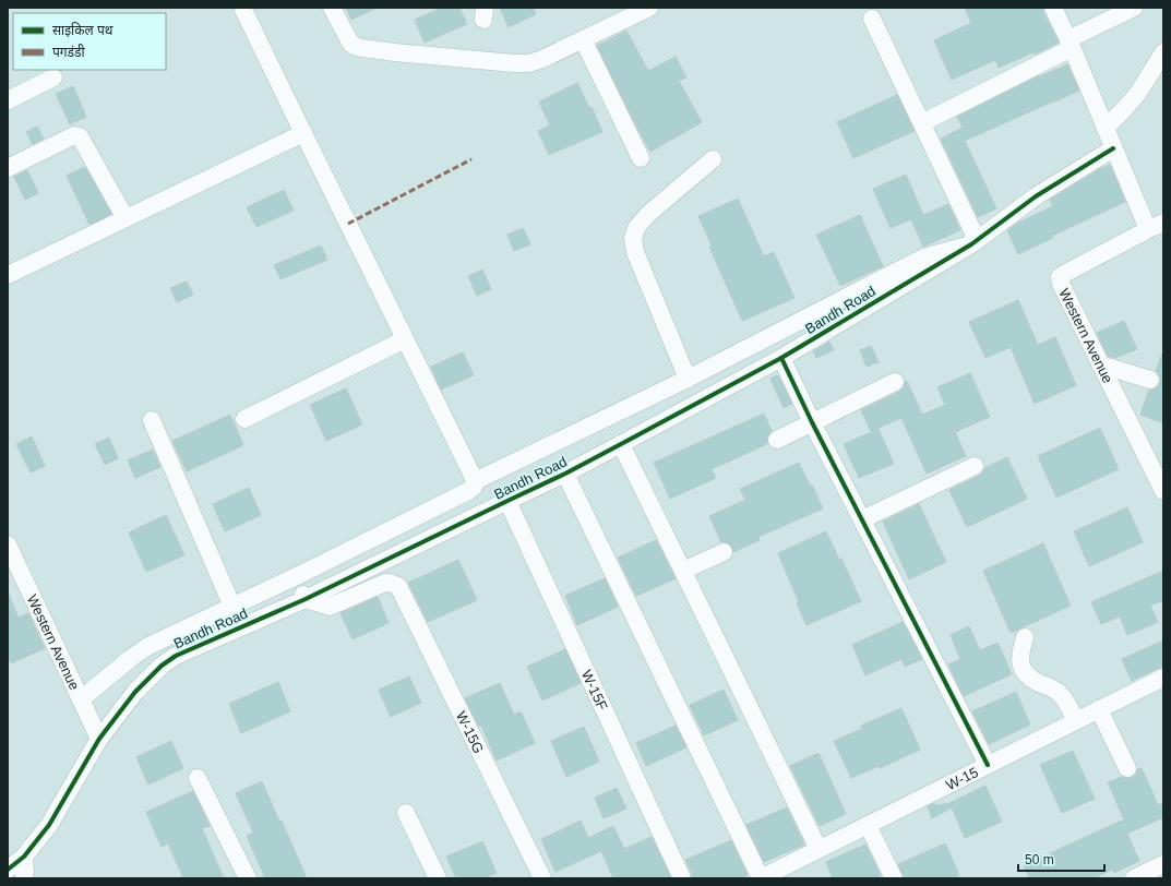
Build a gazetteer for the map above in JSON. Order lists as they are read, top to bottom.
{
  "streets": {
    "street": [
      "Bandh Road",
      "Western Avenue",
      "W-15F",
      "W-15G",
      "W-15"
    ]
  },
  "crossings": [
    ["Bandh Road", "Western Avenue"],
    ["Bandh Road", "W-15F"],
    ["Bandh Road", "W-15G"]
  ],
  "legend": ["साइकिल पथ", "पगडंडी"],
  "scale_bar": "50 m"
}
